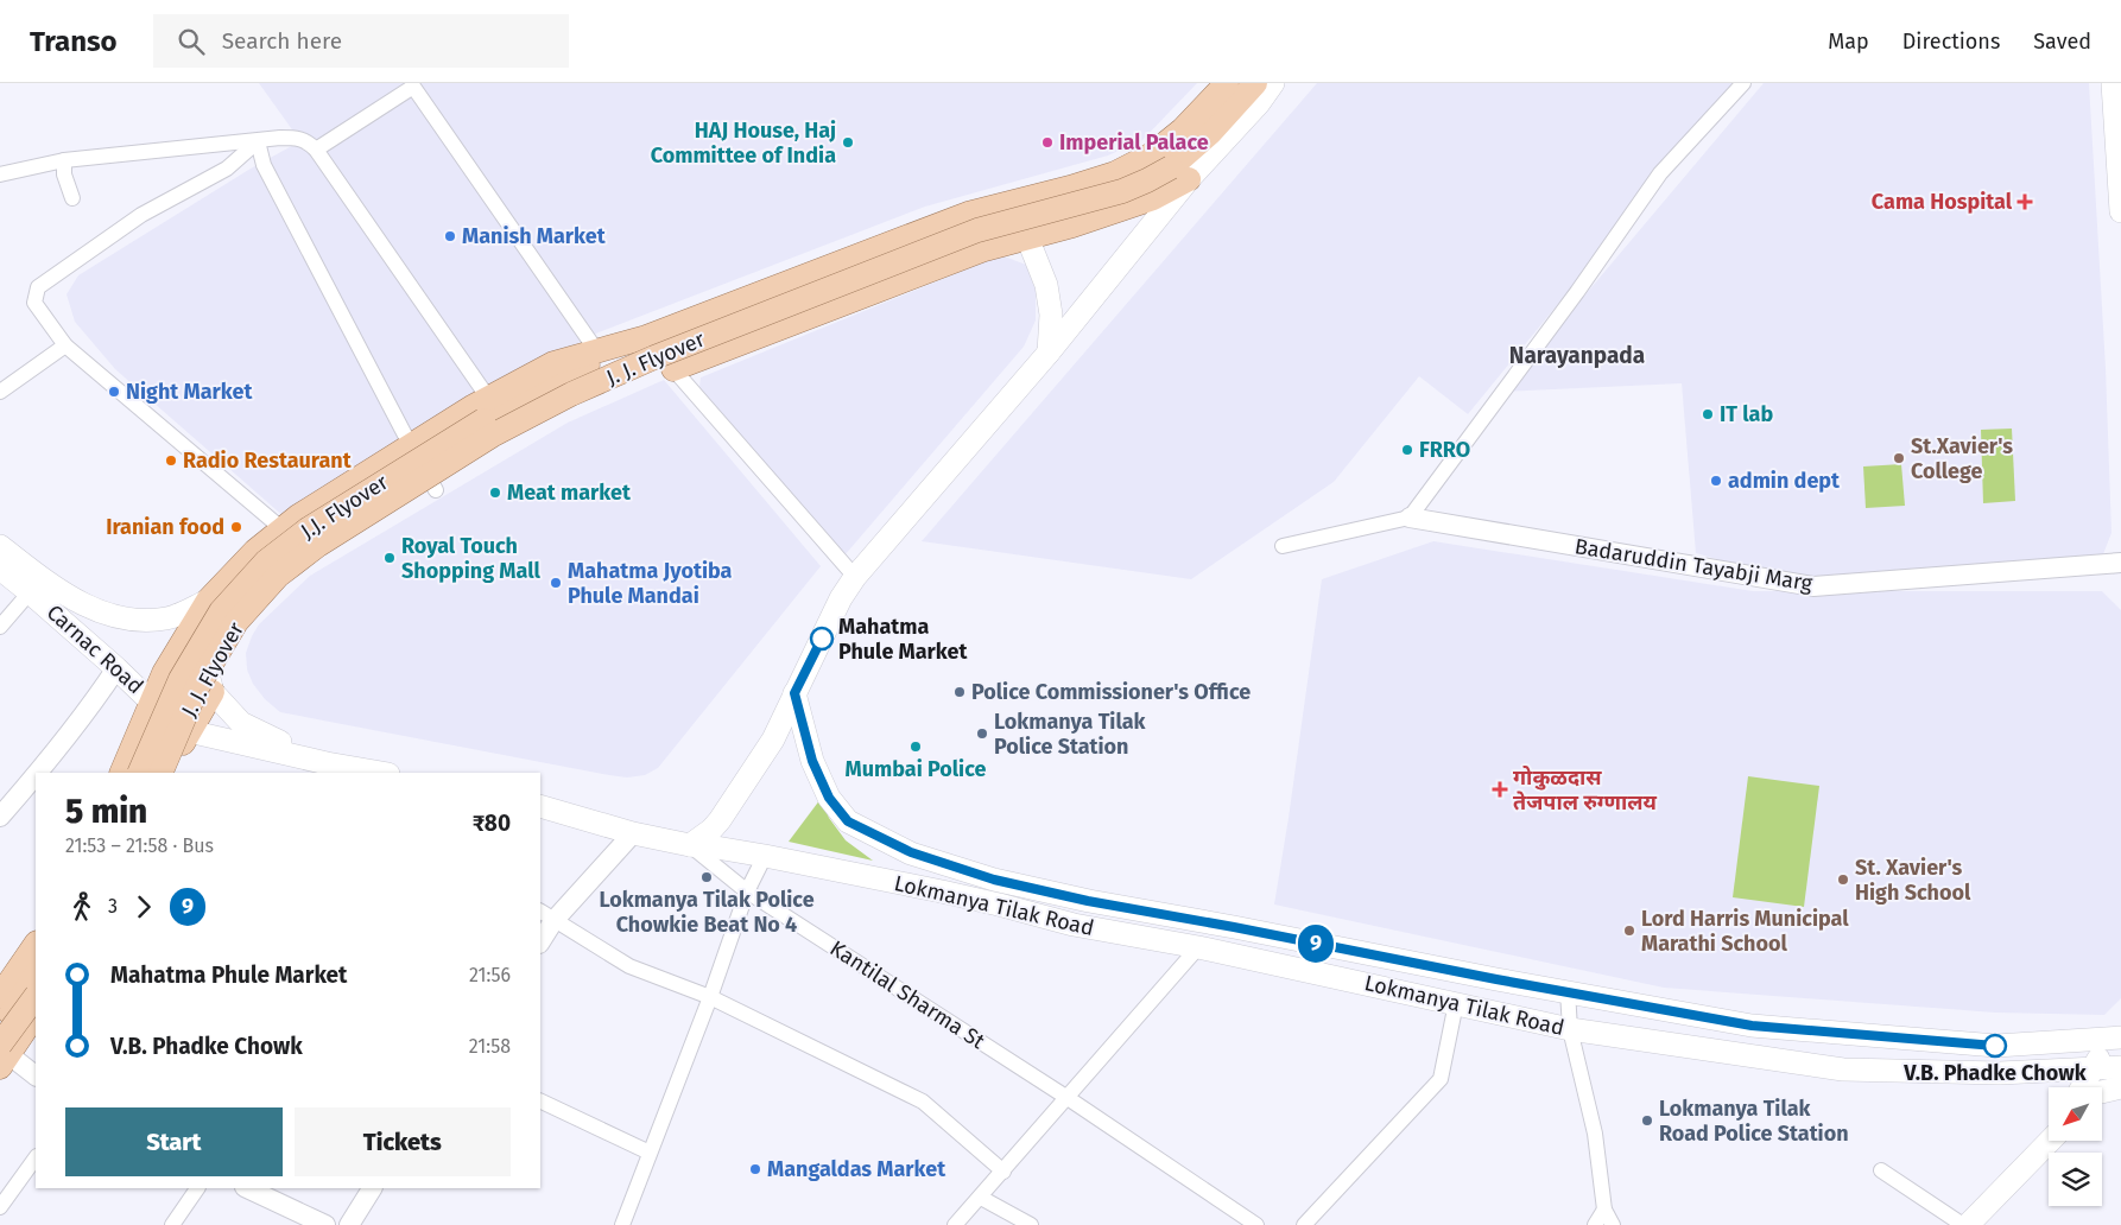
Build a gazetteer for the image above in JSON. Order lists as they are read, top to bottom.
{
  "streets": {
    "main road": [
      "J. J. Flyover",
      "J.J. Flyover",
      "Carnac Road",
      "Lokmanya Tilak Road"
    ],
    "street": ["Badaruddin Tayabji Marg", "Kantilal Sharma St"]
  },
  "crossings": [
    ["Lokmanya Tilak Road", "Kantilal Sharma St"]
  ],
  "districts": ["Narayanpada"],
  "places": {
    "other": [
      "HAJ House, Haj Committee of India",
      "Imperial Palace",
      "Manish Market",
      "Night Market",
      "IT lab",
      "FRRO",
      "St.Xavier's College",
      "Radio Restaurant",
      "admin dept",
      "Meat market",
      "Iranian food",
      "Royal Touch Shopping Mall",
      "Mahatma Jyotiba Phule Mandai",
      "Mahatma Phule Market",
      "Police Commissioner's Office",
      "Lokmanya Tilak Police Station",
      "Mumbai Police",
      "Lokmanya Tilak Police Chowkie Beat No 4",
      "St. Xavier's High School",
      "Lord Harris Municipal Marathi School",
      "V.B. Phadke Chowk",
      "Lokmanya Tilak Road Police Station",
      "Mangaldas Market"
    ],
    "health": ["Cama Hospital", "गोकुळदास तेजपाल रुग्णालय"]
  },
  "lines": ["bus line 9"],
  "north": "bottom left",
  "page": {
    "header": "Transo",
    "search": "Search here",
    "nav": ["Map", "Directions", "Saved"],
    "on_map": "9",
    "heading": ["5 min", "21:53 – 21:58 · Bus", "₹80"],
    "legs": ["3", "9"],
    "list": [
      {
        "name": "Mahatma Phule Market",
        "value": "21:56"
      },
      {
        "name": "V.B. Phadke Chowk",
        "value": "21:58"
      }
    ],
    "buttons": ["Start", "Tickets"]
  }
}
